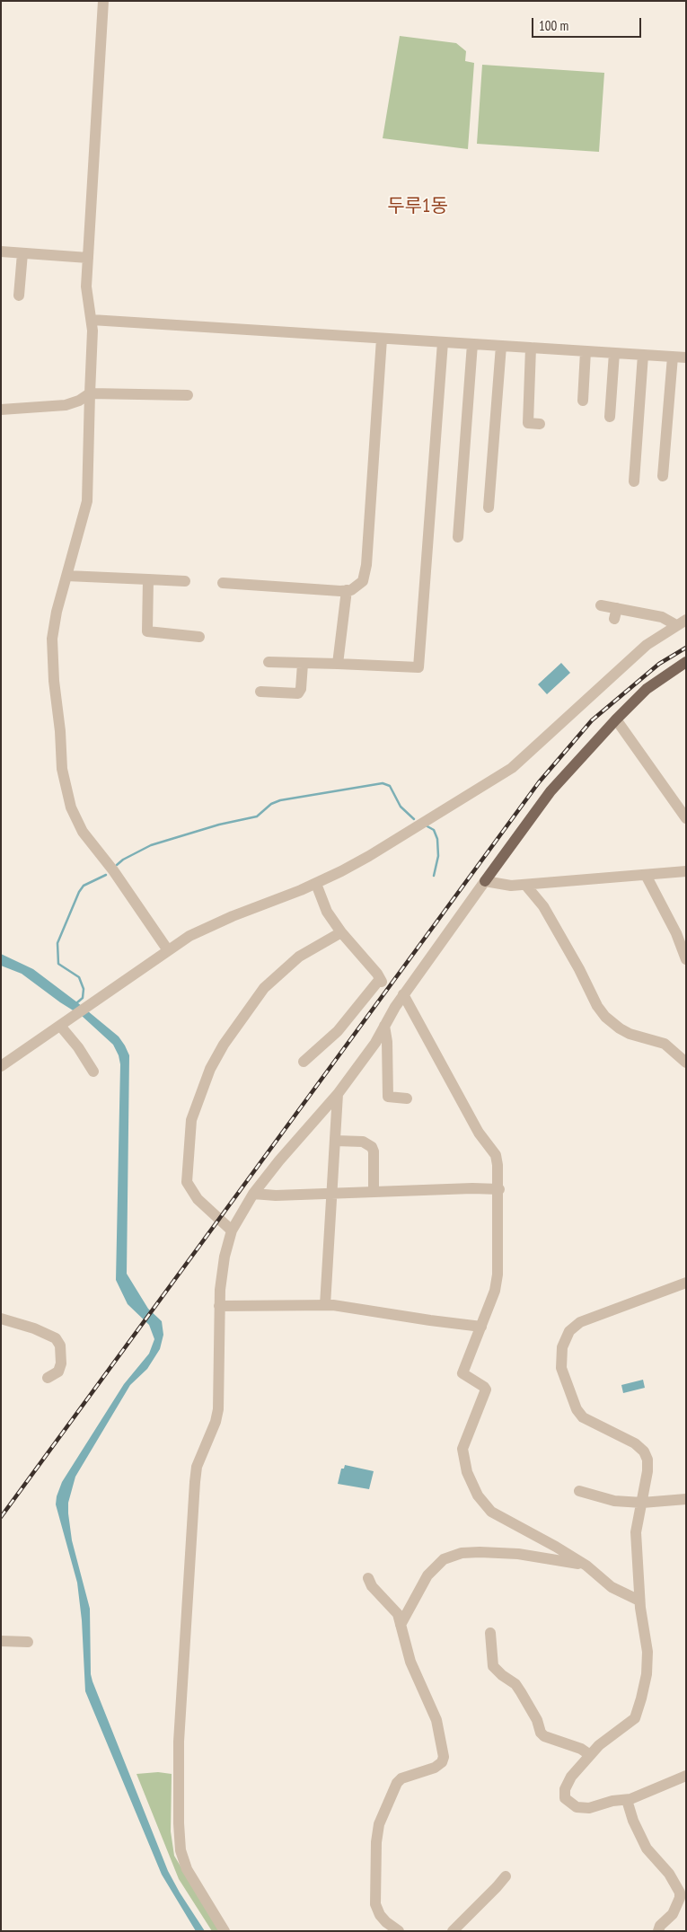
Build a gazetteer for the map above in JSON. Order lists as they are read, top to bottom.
{
  "districts": ["두루1동"],
  "scale_bar": "100 m"
}
